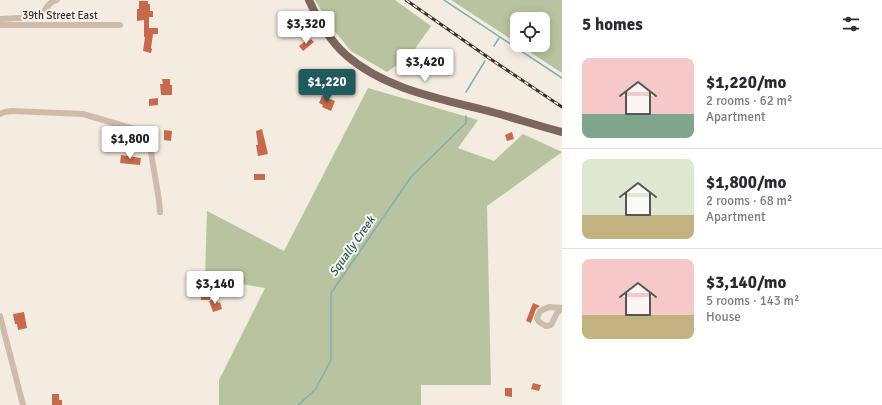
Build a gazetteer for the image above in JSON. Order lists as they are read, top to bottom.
{
  "streets": {
    "street": ["39th Street East"]
  },
  "water": ["Squally Creek"],
  "page": {
    "heading": "5 homes",
    "price": [
      "$3,320",
      "$3,420",
      "$1,220",
      "$1,800",
      "$3,140"
    ],
    "list": [
      {
        "name": "$1,220/mo",
        "note": "2 rooms · 62 m² · Apartment"
      },
      {
        "name": "$1,800/mo",
        "note": "2 rooms · 68 m² · Apartment"
      },
      {
        "name": "$3,140/mo",
        "note": "5 rooms · 143 m² · House"
      }
    ]
  }
}
